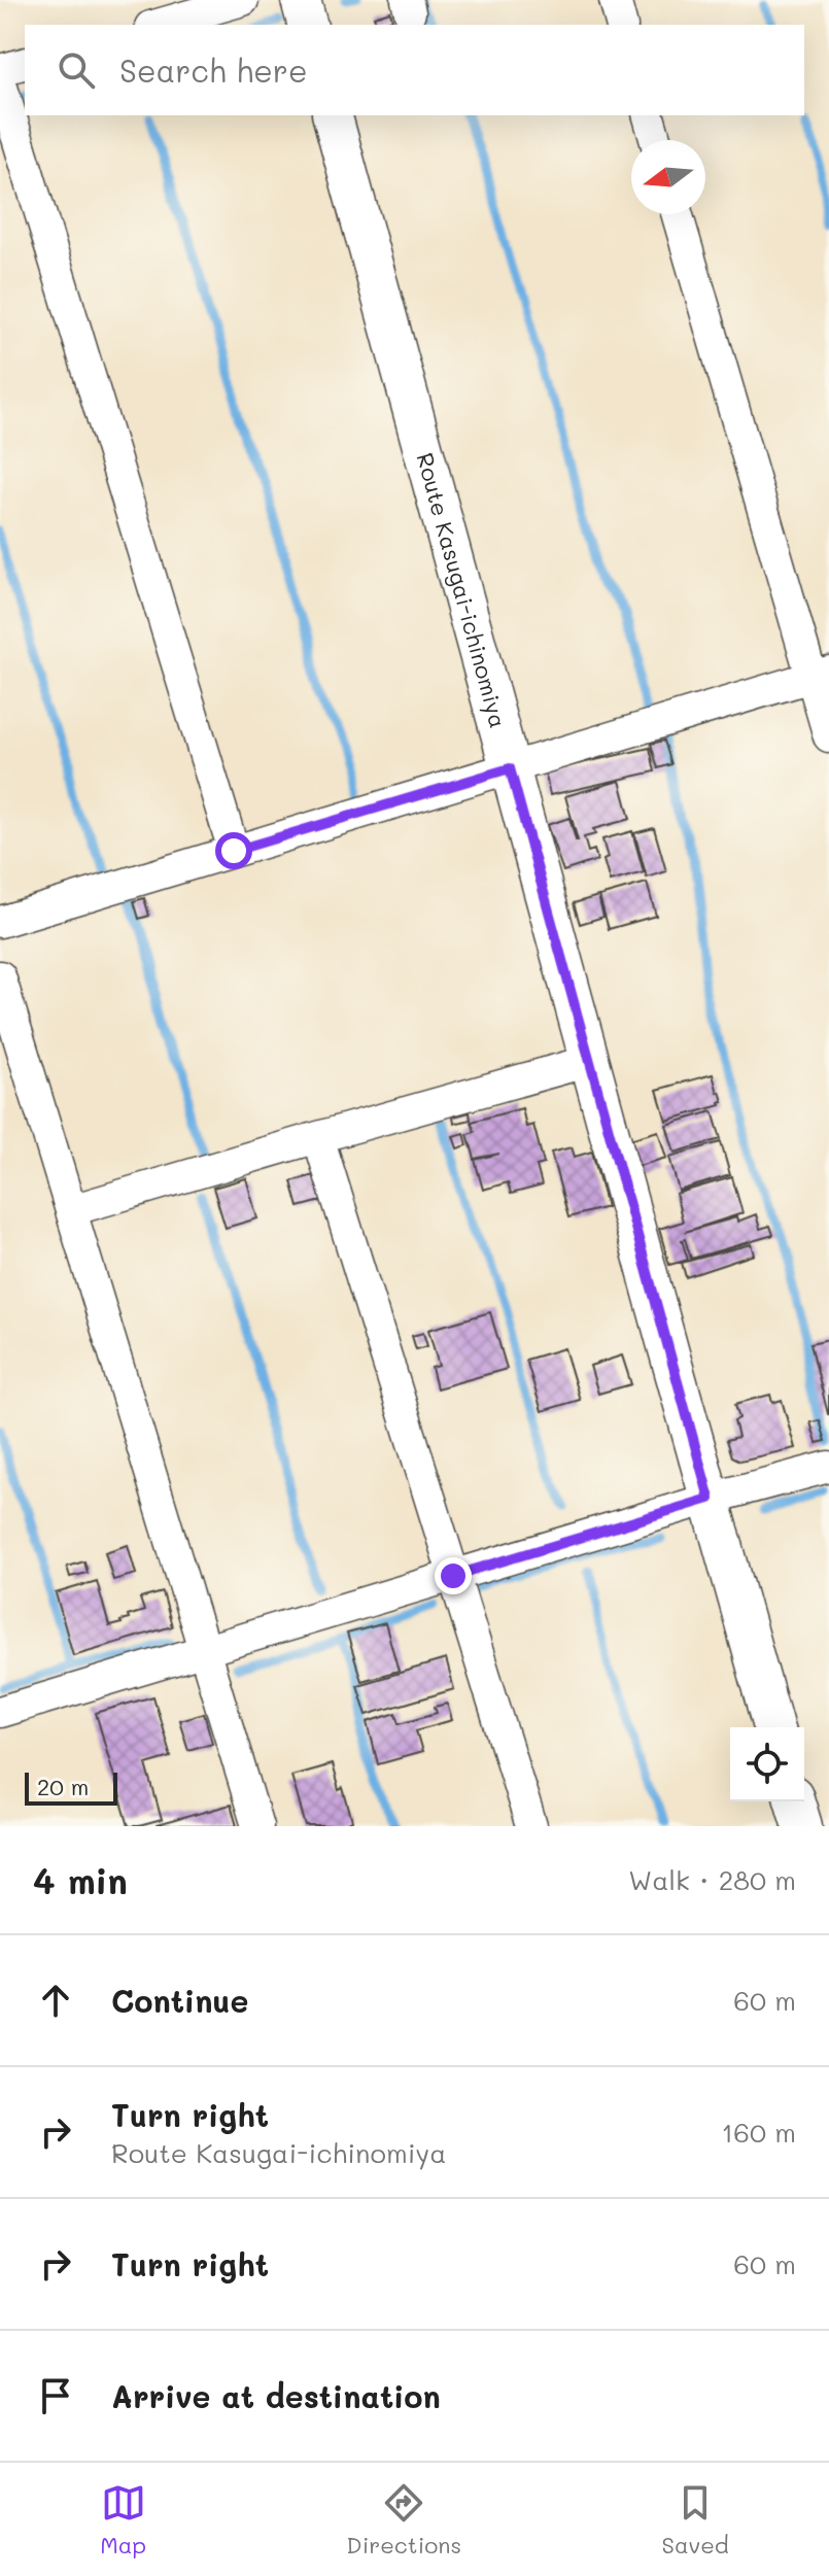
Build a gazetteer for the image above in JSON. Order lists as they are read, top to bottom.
{
  "streets": {
    "main road": ["Route Kasugai-ichinomiya"]
  },
  "scale_bar": "20 m",
  "north": "left",
  "page": {
    "search": "Search here",
    "scale": "20 m",
    "heading": ["4 min", "Walk · 280 m"],
    "list": [
      ["Continue", "60 m"],
      ["Turn right", "Route Kasugai-ichinomiya", "160 m"],
      ["Turn right", "60 m"],
      "Arrive at destination"
    ],
    "nav": ["Map", "Directions", "Saved"]
  }
}
